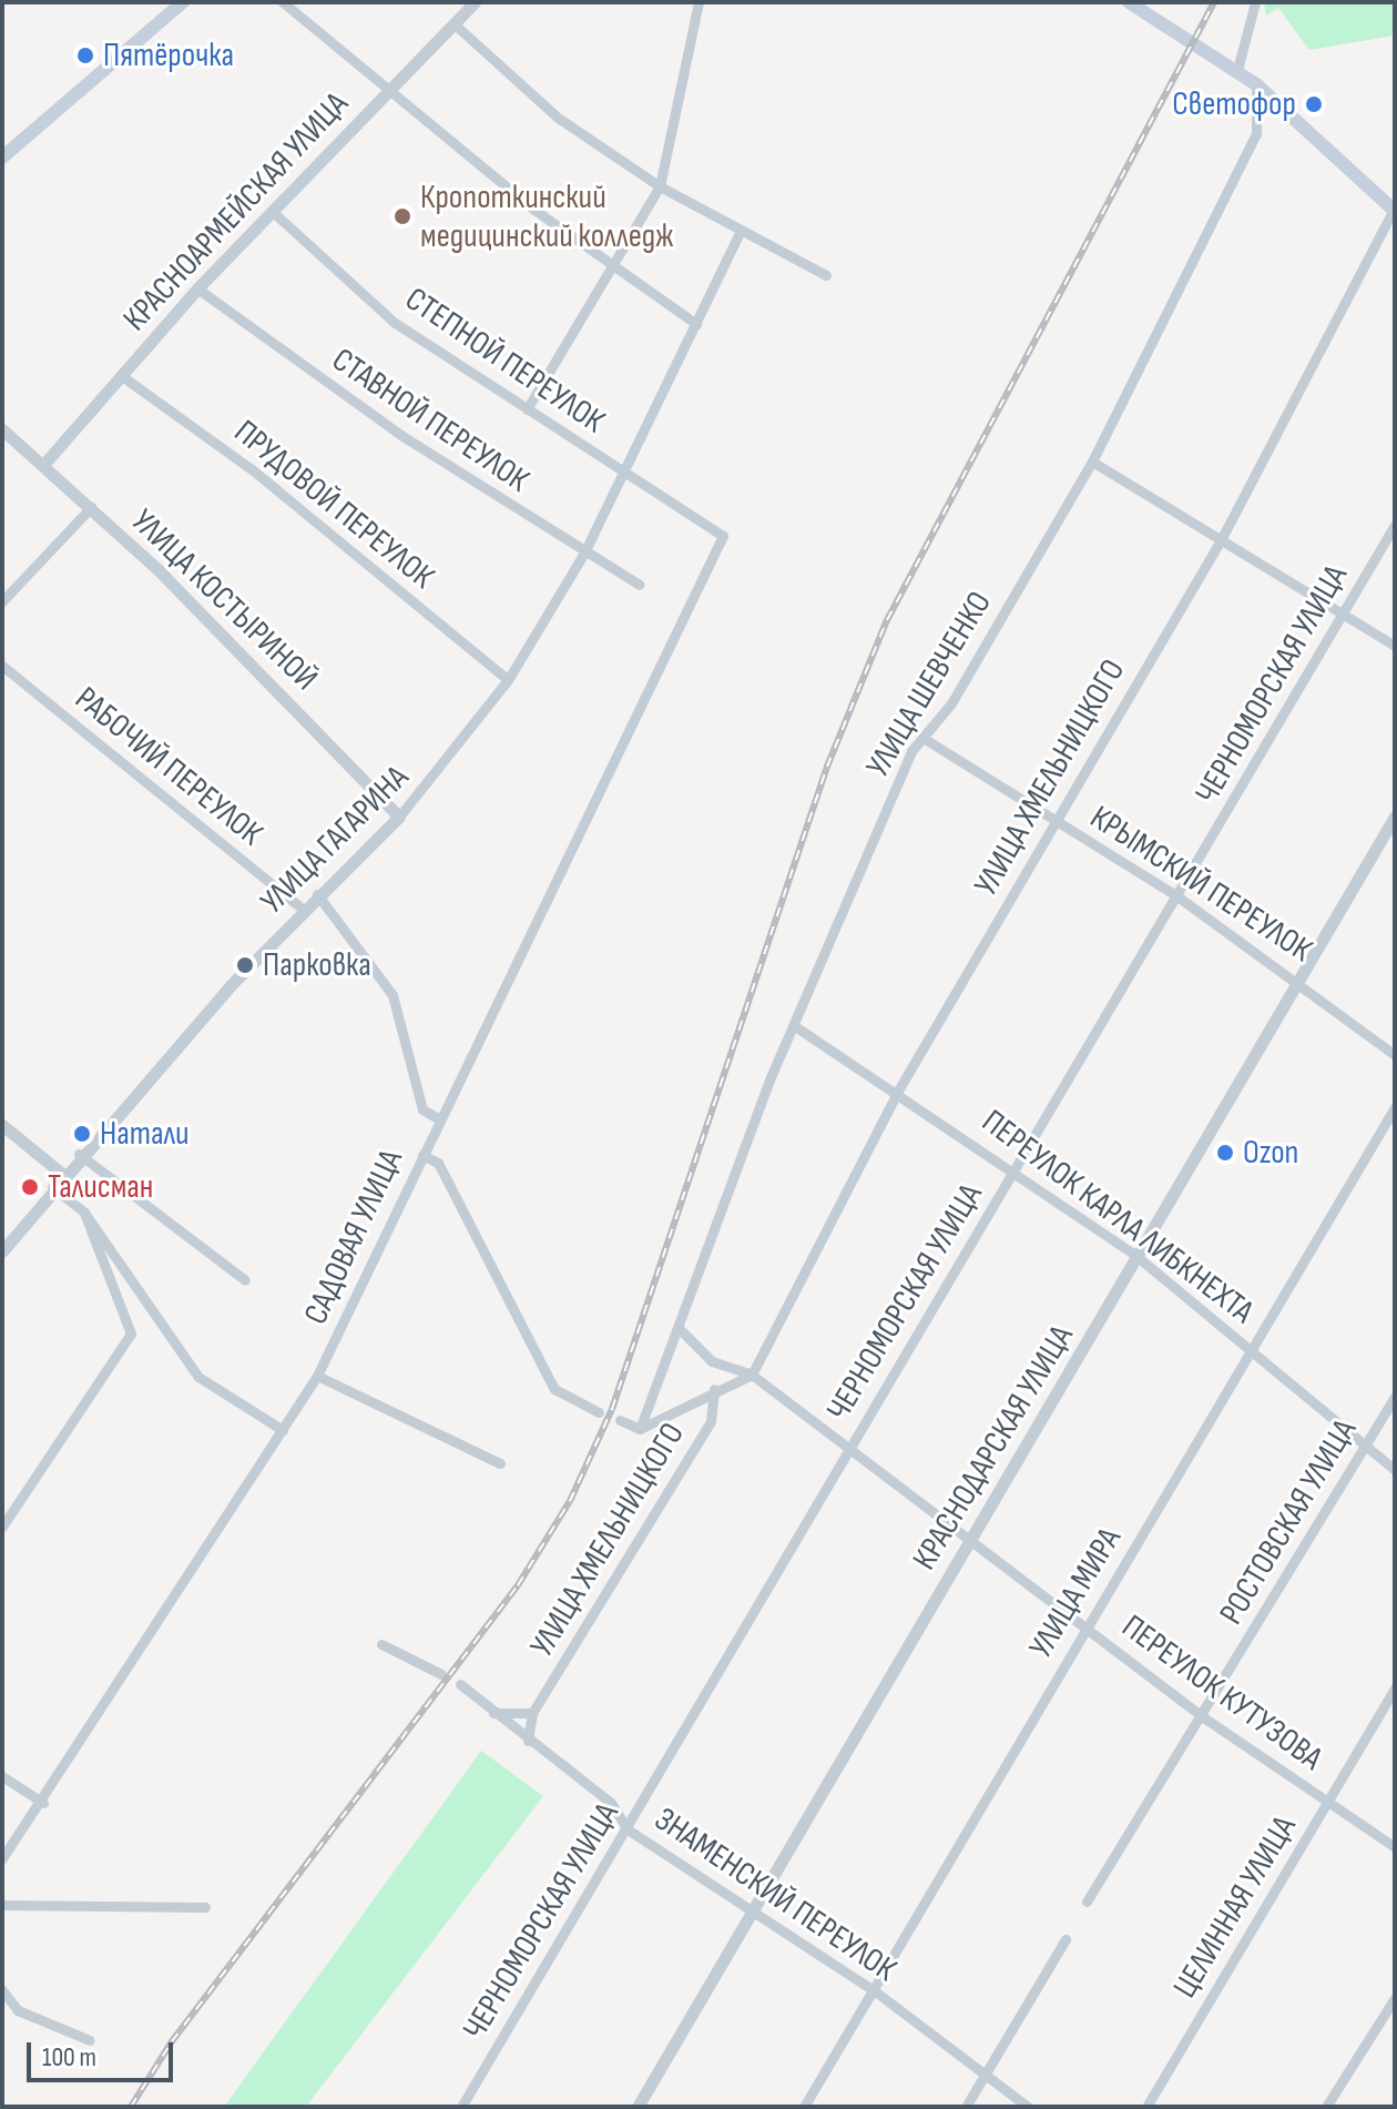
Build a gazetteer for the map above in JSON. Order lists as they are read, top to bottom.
{
  "streets": {
    "street": [
      "КРАСНОАРМЕЙСКАЯ УЛИЦА",
      "СТЕПНОЙ ПЕРЕУЛОК",
      "СТАВНОЙ ПЕРЕУЛОК",
      "ПРУДОВОЙ ПЕРЕУЛОК",
      "УЛИЦА КОСТЫРИНОЙ",
      "УЛИЦА ШЕВЧЕНКО",
      "ЧЕРНОМОРСКАЯ УЛИЦА",
      "РАБОЧИЙ ПЕРЕУЛОК",
      "УЛИЦА ХМЕЛЬНИЦКОГО",
      "УЛИЦА ГАГАРИНА",
      "КРЫМСКИЙ ПЕРЕУЛОК",
      "ПЕРЕУЛОК КАРЛА ЛИБКНЕХТА",
      "САДОВАЯ УЛИЦА",
      "КРАСНОДАРСКАЯ УЛИЦА",
      "РОСТОВСКАЯ УЛИЦА",
      "УЛИЦА МИРА",
      "ПЕРЕУЛОК КУТУЗОВА",
      "ЗНАМЕНСКИЙ ПЕРЕУЛОК",
      "ЦЕЛИННАЯ УЛИЦА"
    ]
  },
  "crossings": [
    ["КРАСНОАРМЕЙСКАЯ УЛИЦА", "СТЕПНОЙ ПЕРЕУЛОК"],
    ["КРАСНОАРМЕЙСКАЯ УЛИЦА", "СТАВНОЙ ПЕРЕУЛОК"],
    ["КРАСНОАРМЕЙСКАЯ УЛИЦА", "ПРУДОВОЙ ПЕРЕУЛОК"],
    ["КРАСНОАРМЕЙСКАЯ УЛИЦА", "УЛИЦА КОСТЫРИНОЙ"],
    ["СТЕПНОЙ ПЕРЕУЛОК", "УЛИЦА ГАГАРИНА"],
    ["СТЕПНОЙ ПЕРЕУЛОК", "САДОВАЯ УЛИЦА"],
    ["СТАВНОЙ ПЕРЕУЛОК", "УЛИЦА ГАГАРИНА"],
    ["ПРУДОВОЙ ПЕРЕУЛОК", "УЛИЦА ГАГАРИНА"],
    ["УЛИЦА КОСТЫРИНОЙ", "УЛИЦА ГАГАРИНА"],
    ["УЛИЦА ШЕВЧЕНКО", "КРЫМСКИЙ ПЕРЕУЛОК"],
    ["УЛИЦА ШЕВЧЕНКО", "ПЕРЕУЛОК КАРЛА ЛИБКНЕХТА"],
    ["УЛИЦА ШЕВЧЕНКО", "ПЕРЕУЛОК КУТУЗОВА"],
    ["ЧЕРНОМОРСКАЯ УЛИЦА", "КРЫМСКИЙ ПЕРЕУЛОК"],
    ["ЧЕРНОМОРСКАЯ УЛИЦА", "ПЕРЕУЛОК КАРЛА ЛИБКНЕХТА"],
    ["ЧЕРНОМОРСКАЯ УЛИЦА", "ПЕРЕУЛОК КУТУЗОВА"],
    ["ЧЕРНОМОРСКАЯ УЛИЦА", "ЗНАМЕНСКИЙ ПЕРЕУЛОК"],
    ["РАБОЧИЙ ПЕРЕУЛОК", "УЛИЦА ГАГАРИНА"],
    ["УЛИЦА ХМЕЛЬНИЦКОГО", "КРЫМСКИЙ ПЕРЕУЛОК"],
    ["УЛИЦА ХМЕЛЬНИЦКОГО", "ПЕРЕУЛОК КАРЛА ЛИБКНЕХТА"],
    ["УЛИЦА ХМЕЛЬНИЦКОГО", "ПЕРЕУЛОК КУТУЗОВА"],
    ["УЛИЦА ХМЕЛЬНИЦКОГО", "ЗНАМЕНСКИЙ ПЕРЕУЛОК"],
    ["КРЫМСКИЙ ПЕРЕУЛОК", "КРАСНОДАРСКАЯ УЛИЦА"],
    ["ПЕРЕУЛОК КАРЛА ЛИБКНЕХТА", "КРАСНОДАРСКАЯ УЛИЦА"],
    ["ПЕРЕУЛОК КАРЛА ЛИБКНЕХТА", "РОСТОВСКАЯ УЛИЦА"],
    ["ПЕРЕУЛОК КАРЛА ЛИБКНЕХТА", "УЛИЦА МИРА"],
    ["КРАСНОДАРСКАЯ УЛИЦА", "ПЕРЕУЛОК КУТУЗОВА"],
    ["КРАСНОДАРСКАЯ УЛИЦА", "ЗНАМЕНСКИЙ ПЕРЕУЛОК"],
    ["РОСТОВСКАЯ УЛИЦА", "ПЕРЕУЛОК КУТУЗОВА"],
    ["УЛИЦА МИРА", "ПЕРЕУЛОК КУТУЗОВА"],
    ["УЛИЦА МИРА", "ЗНАМЕНСКИЙ ПЕРЕУЛОК"],
    ["ПЕРЕУЛОК КУТУЗОВА", "ЦЕЛИННАЯ УЛИЦА"]
  ],
  "places": [
    "Пятёрочка",
    "Светофор",
    "Кропоткинский медицинский колледж",
    "Парковка",
    "Натали",
    "Ozon",
    "Талисман"
  ],
  "scale_bar": "100 m"
}
